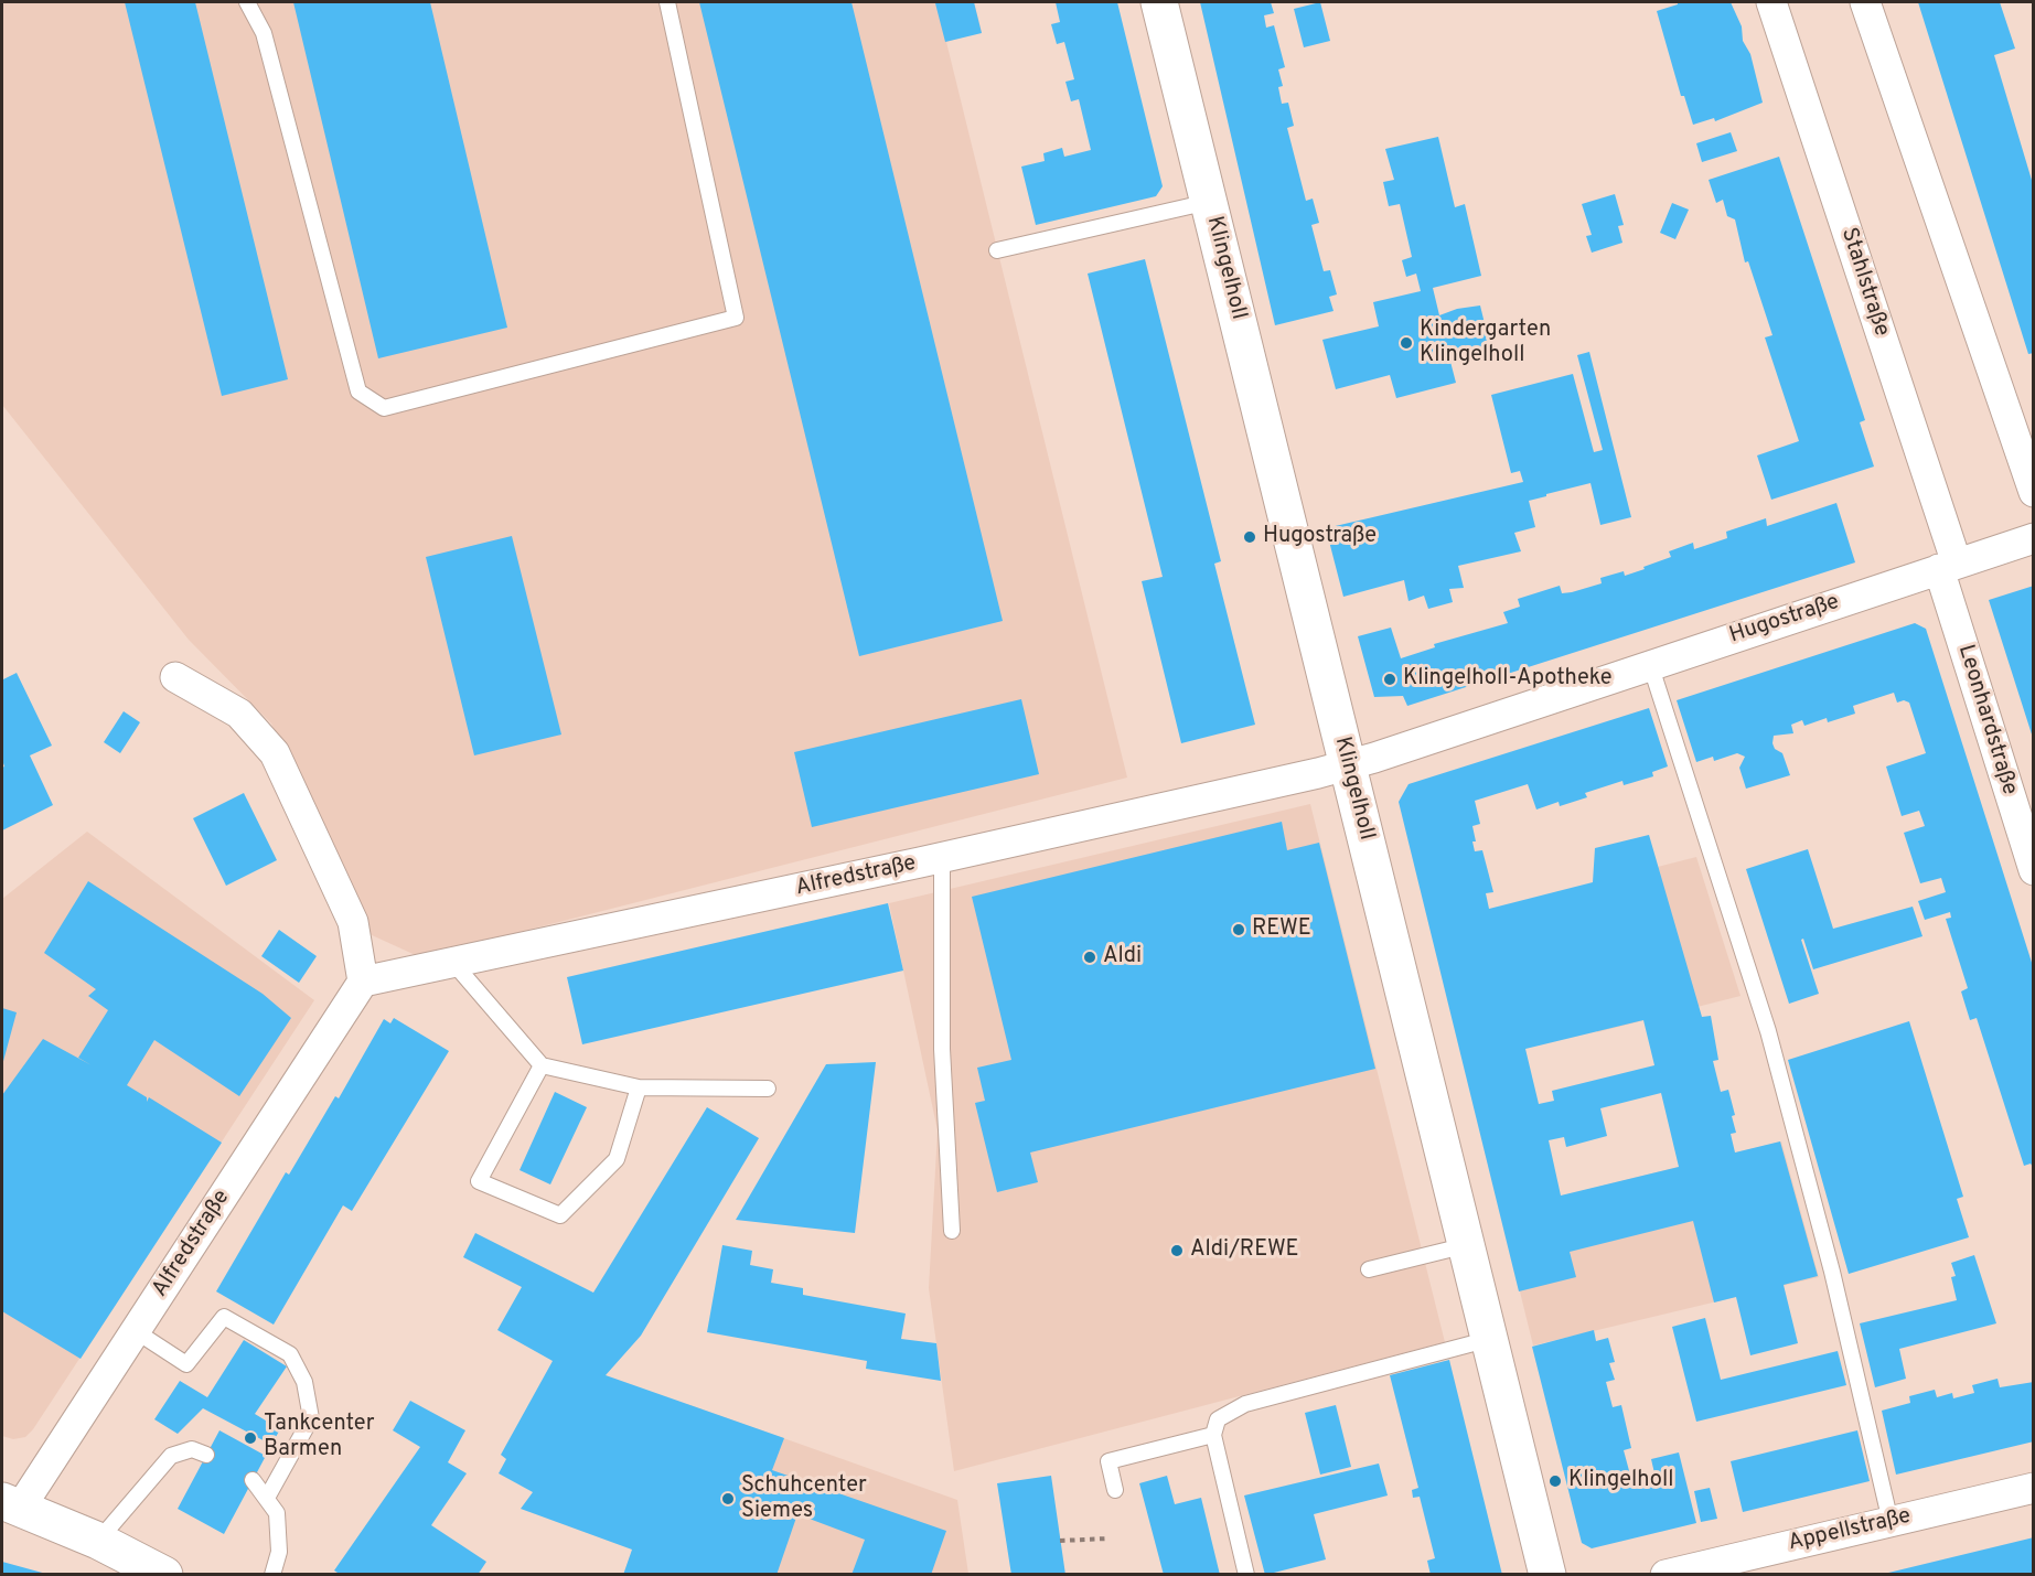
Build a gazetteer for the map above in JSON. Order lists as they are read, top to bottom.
{
  "streets": {
    "street": [
      "Klingelholl",
      "Stahlstraße",
      "Hugostraße",
      "Leonhardstraße",
      "Alfredstraße",
      "Appellstraße"
    ]
  },
  "crossings": [
    ["Klingelholl", "Hugostraße"],
    ["Klingelholl", "Alfredstraße"],
    ["Stahlstraße", "Hugostraße"],
    ["Stahlstraße", "Leonhardstraße"],
    ["Hugostraße", "Leonhardstraße"],
    ["Hugostraße", "Alfredstraße"]
  ],
  "places": [
    "Kindergarten Klingelholl",
    "Hugostraße",
    "Klingelholl-Apotheke",
    "REWE",
    "Aldi",
    "Aldi/REWE",
    "Tankcenter Barmen",
    "Klingelholl",
    "Schuhcenter Siemes"
  ]
}
